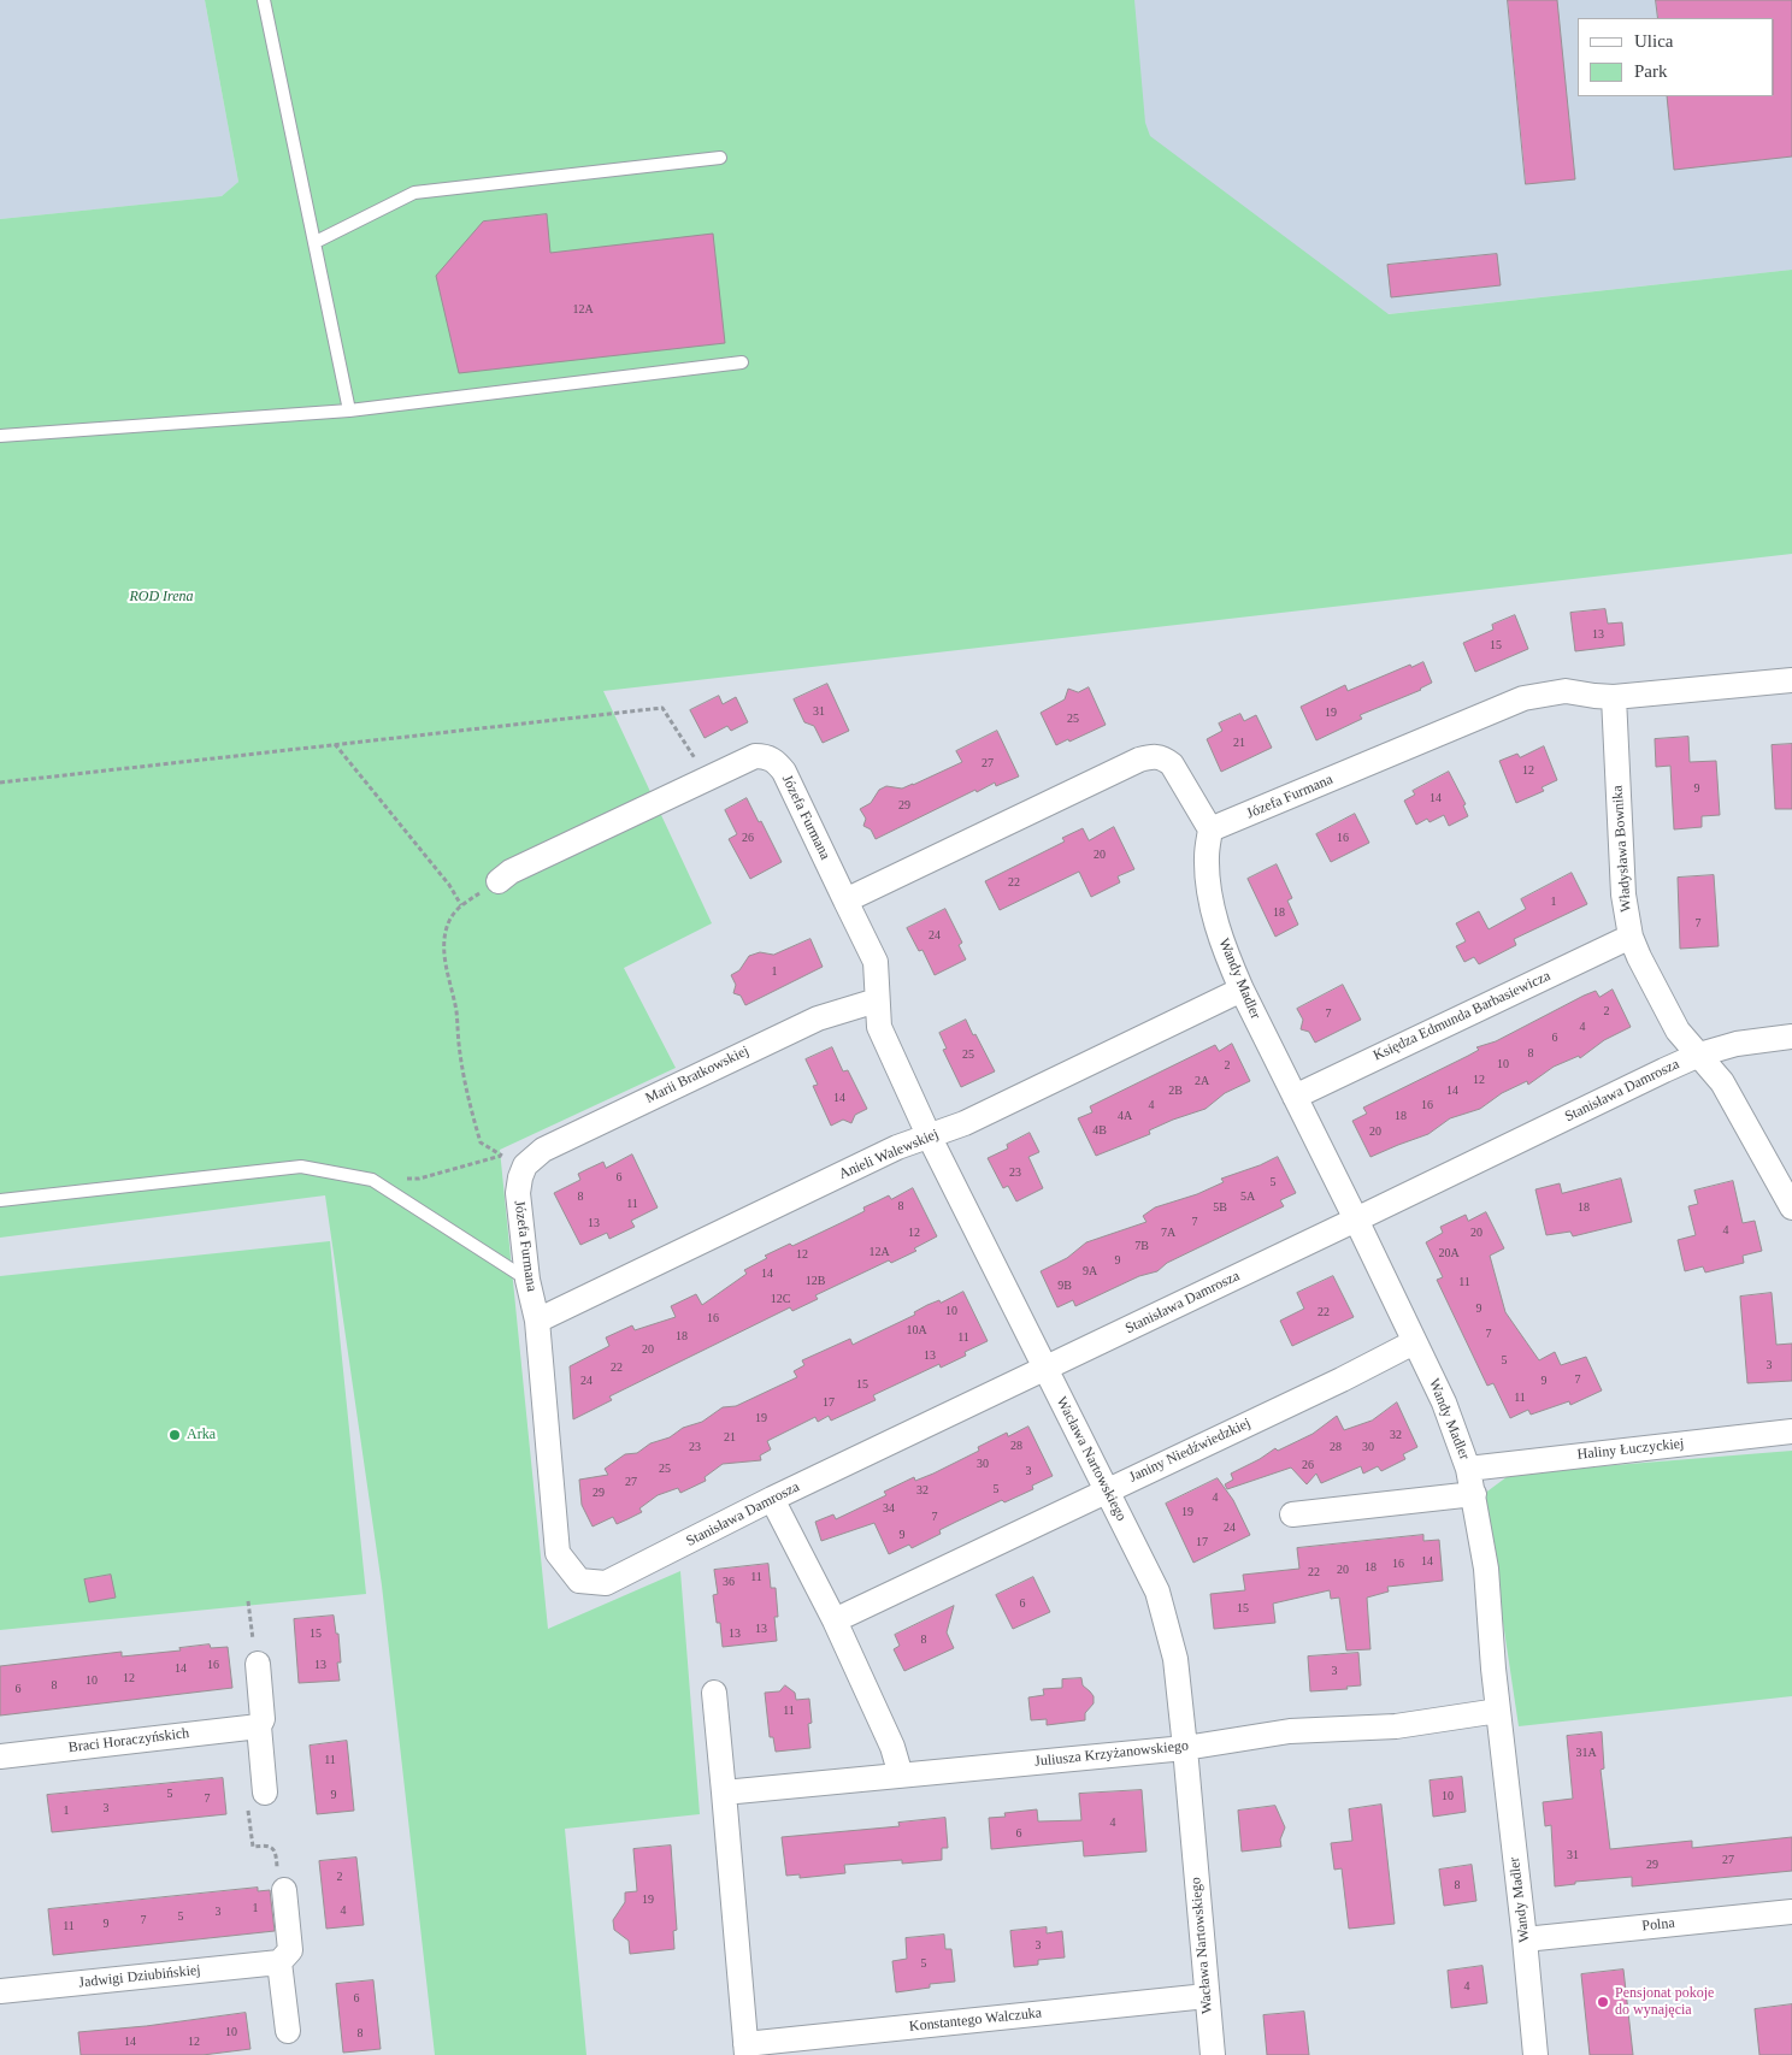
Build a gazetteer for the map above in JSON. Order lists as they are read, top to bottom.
{
  "streets": {
    "street": [
      "Józefa Furmana",
      "Władysława Bownika",
      "Wandy Madler",
      "Księdza Edmunda Barbasiewicza",
      "Marii Bratkowskiej",
      "Stanisława Damrosza",
      "Anieli Walewskiej",
      "Haliny Łuczyckiej",
      "Janiny Niedźwiedzkiej",
      "Wacława Nartowskiego",
      "Braci Horaczyńskich",
      "Juliusza Krzyżanowskiego",
      "Polna",
      "Jadwigi Dziubińskiej",
      "Konstantego Walczuka"
    ]
  },
  "crossings": [
    ["Józefa Furmana", "Władysława Bownika"],
    ["Józefa Furmana", "Wandy Madler"],
    ["Józefa Furmana", "Marii Bratkowskiej"],
    ["Józefa Furmana", "Stanisława Damrosza"],
    ["Józefa Furmana", "Anieli Walewskiej"],
    ["Józefa Furmana", "Wacława Nartowskiego"],
    ["Władysława Bownika", "Księdza Edmunda Barbasiewicza"],
    ["Władysława Bownika", "Stanisława Damrosza"],
    ["Wandy Madler", "Księdza Edmunda Barbasiewicza"],
    ["Wandy Madler", "Stanisława Damrosza"],
    ["Wandy Madler", "Anieli Walewskiej"],
    ["Wandy Madler", "Haliny Łuczyckiej"],
    ["Wandy Madler", "Janiny Niedźwiedzkiej"],
    ["Wandy Madler", "Juliusza Krzyżanowskiego"],
    ["Wandy Madler", "Polna"],
    ["Marii Bratkowskiej", "Wacława Nartowskiego"],
    ["Stanisława Damrosza", "Wacława Nartowskiego"],
    ["Anieli Walewskiej", "Wacława Nartowskiego"],
    ["Janiny Niedźwiedzkiej", "Wacława Nartowskiego"],
    ["Wacława Nartowskiego", "Juliusza Krzyżanowskiego"],
    ["Wacława Nartowskiego", "Konstantego Walczuka"]
  ],
  "parks": ["ROD Irena"],
  "places": ["Arka", "Pensjonat pokoje do wynajęcia"],
  "house_numbers": [
    "12A",
    "13",
    "15",
    "31",
    "19",
    "25",
    "21",
    "27",
    "12",
    "9",
    "14",
    "29",
    "26",
    "16",
    "20",
    "22",
    "1",
    "18",
    "7",
    "24",
    "1",
    "2",
    "7",
    "4",
    "6",
    "8",
    "25",
    "10",
    "2",
    "12",
    "2A",
    "2B",
    "14",
    "14",
    "4",
    "16",
    "4A",
    "18",
    "4B",
    "20",
    "23",
    "6",
    "5",
    "8",
    "5A",
    "11",
    "8",
    "5B",
    "18",
    "7",
    "13",
    "4",
    "12",
    "7A",
    "20",
    "7B",
    "12A",
    "20A",
    "12",
    "9",
    "9A",
    "14",
    "12B",
    "11",
    "9B",
    "12C",
    "9",
    "10",
    "22",
    "16",
    "10A",
    "7",
    "18",
    "11",
    "20",
    "13",
    "5",
    "3",
    "22",
    "7",
    "24",
    "9",
    "15",
    "11",
    "17",
    "19",
    "32",
    "21",
    "28",
    "23",
    "28",
    "30",
    "30",
    "26",
    "25",
    "3",
    "27",
    "5",
    "32",
    "29",
    "4",
    "34",
    "19",
    "7",
    "24",
    "9",
    "17",
    "14",
    "16",
    "18",
    "20",
    "22",
    "11",
    "36",
    "6",
    "15",
    "13",
    "15",
    "13",
    "8",
    "16",
    "13",
    "14",
    "3",
    "12",
    "10",
    "8",
    "6",
    "11",
    "31A",
    "11",
    "5",
    "9",
    "10",
    "7",
    "3",
    "1",
    "4",
    "6",
    "31",
    "27",
    "29",
    "2",
    "8",
    "19",
    "1",
    "4",
    "3",
    "5",
    "7",
    "9",
    "11",
    "3",
    "5",
    "4",
    "6",
    "10",
    "8",
    "14",
    "12"
  ],
  "legend": ["Ulica", "Park"]
}
